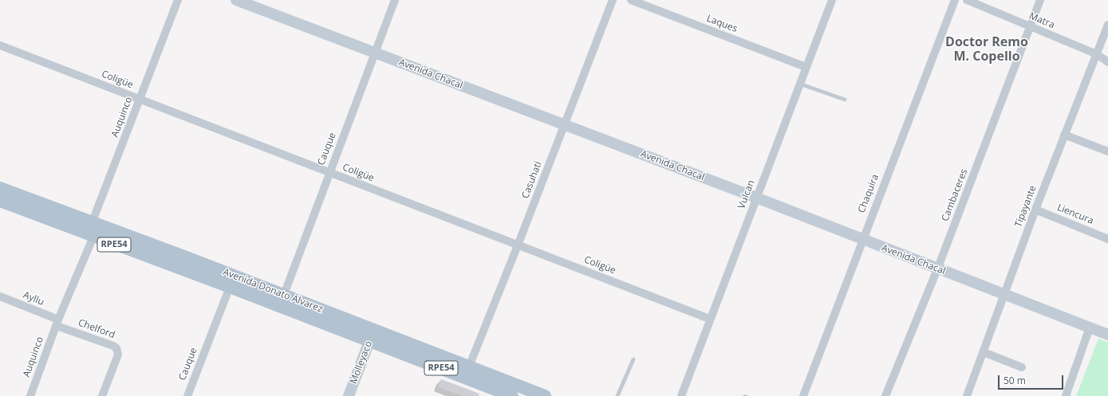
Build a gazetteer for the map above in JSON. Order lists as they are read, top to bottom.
{
  "streets": {
    "main road": [
      "Avenida Chacal",
      "RPE54",
      "Avenida Donato Álvarez",
      "Molleyaco"
    ],
    "street": [
      "Matra",
      "Laques",
      "Coligüe",
      "Auquinco",
      "Cauque",
      "Casuhati",
      "Chaquira",
      "Vulcan",
      "Cambaceres",
      "Tipayante",
      "Liencura",
      "Ayllu",
      "Chelford"
    ]
  },
  "crossings": [
    ["Matra", "Cambaceres"],
    ["Matra", "Tipayante"],
    ["Laques", "Vulcan"],
    ["Avenida Chacal", "Cauque"],
    ["Avenida Chacal", "Casuhati"],
    ["Avenida Chacal", "Chaquira"],
    ["Avenida Chacal", "Vulcan"],
    ["Avenida Chacal", "Cambaceres"],
    ["Avenida Chacal", "Tipayante"],
    ["Coligüe", "Auquinco"],
    ["Coligüe", "Cauque"],
    ["Coligüe", "Casuhati"],
    ["Coligüe", "Vulcan"],
    ["Auquinco", "Avenida Donato Álvarez"],
    ["Auquinco", "Ayllu"],
    ["Auquinco", "Chelford"],
    ["Cauque", "Avenida Donato Álvarez"],
    ["Casuhati", "Avenida Donato Álvarez"],
    ["Tipayante", "Liencura"],
    ["Avenida Donato Álvarez", "Molleyaco"],
    ["Ayllu", "Chelford"]
  ],
  "districts": ["Doctor Remo M. Copello"],
  "scale_bar": "50 m"
}
